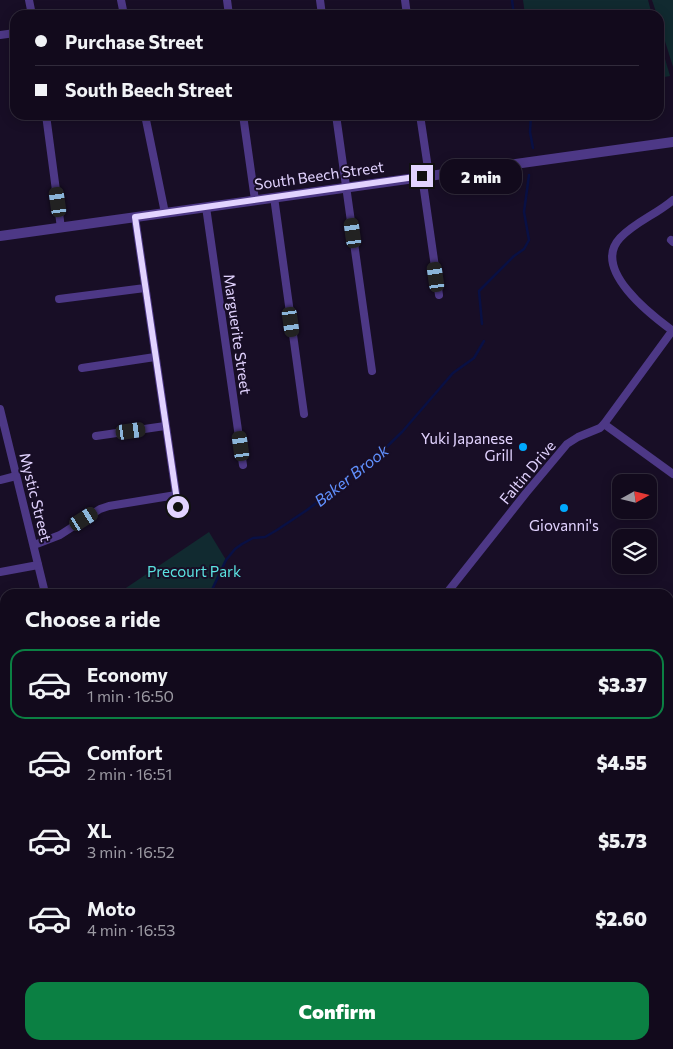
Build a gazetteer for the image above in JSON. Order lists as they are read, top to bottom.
{
  "streets": {
    "street": [
      "South Beech Street",
      "Marguerite Street",
      "Faltin Drive",
      "Mystic Street"
    ]
  },
  "crossings": [
    ["South Beech Street", "Marguerite Street"]
  ],
  "water": ["Baker Brook"],
  "parks": ["Precourt Park"],
  "places": ["Yuki Japanese Grill", "Giovanni's"],
  "north": "right",
  "page": {
    "banner": ["Purchase Street", "South Beech Street"],
    "bubble": "2 min",
    "heading": "Choose a ride",
    "list": [
      {
        "name": "Economy",
        "note": "1 min · 16:50",
        "value": "$3.37"
      },
      {
        "name": "Comfort",
        "note": "2 min · 16:51",
        "value": "$4.55"
      },
      {
        "name": "XL",
        "note": "3 min · 16:52",
        "value": "$5.73"
      },
      {
        "name": "Moto",
        "note": "4 min · 16:53",
        "value": "$2.60"
      }
    ],
    "buttons": "Confirm"
  }
}
